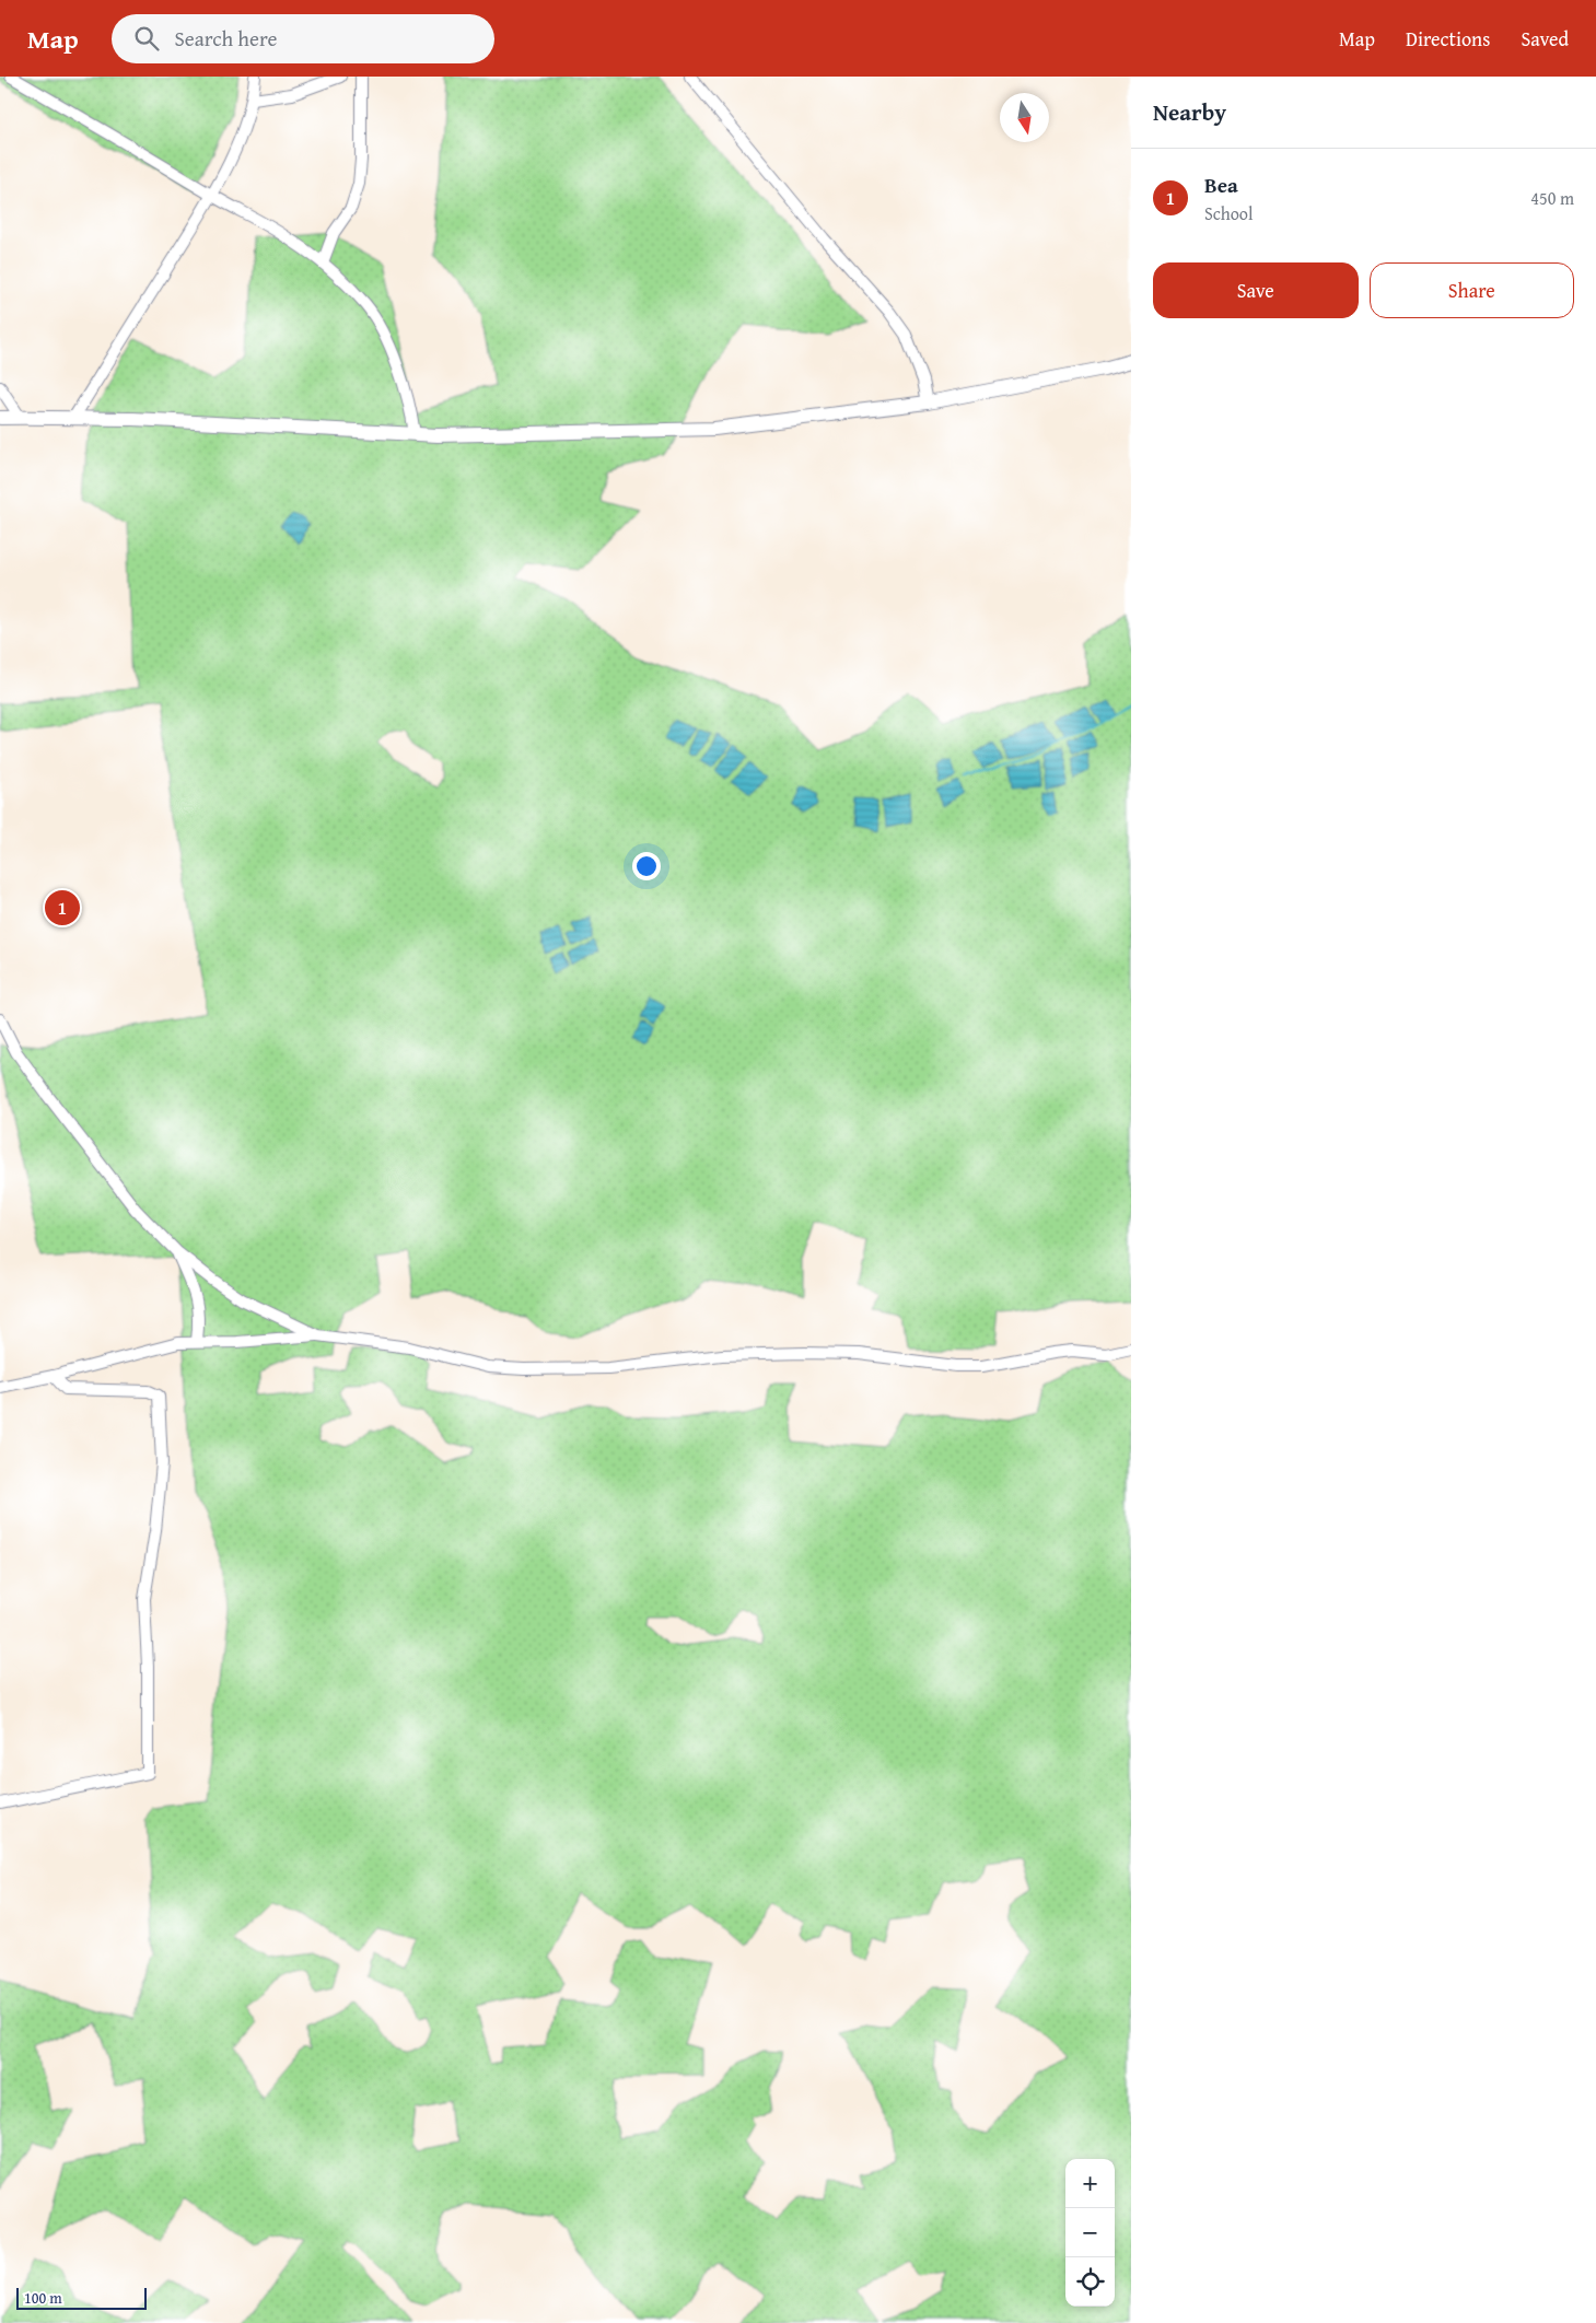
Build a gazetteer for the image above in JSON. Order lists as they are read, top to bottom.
{
  "scale_bar": "100 m",
  "north": "bottom",
  "page": {
    "header": "Map",
    "search": "Search here",
    "nav": ["Map", "Directions", "Saved"],
    "heading": "Nearby",
    "list": [
      {
        "mark": "1",
        "name": "Bea",
        "note": "School",
        "value": "450 m"
      }
    ],
    "buttons": ["Save", "Share"],
    "pins": "1",
    "map_buttons": ["+", "−"],
    "scale": "100 m"
  }
}
